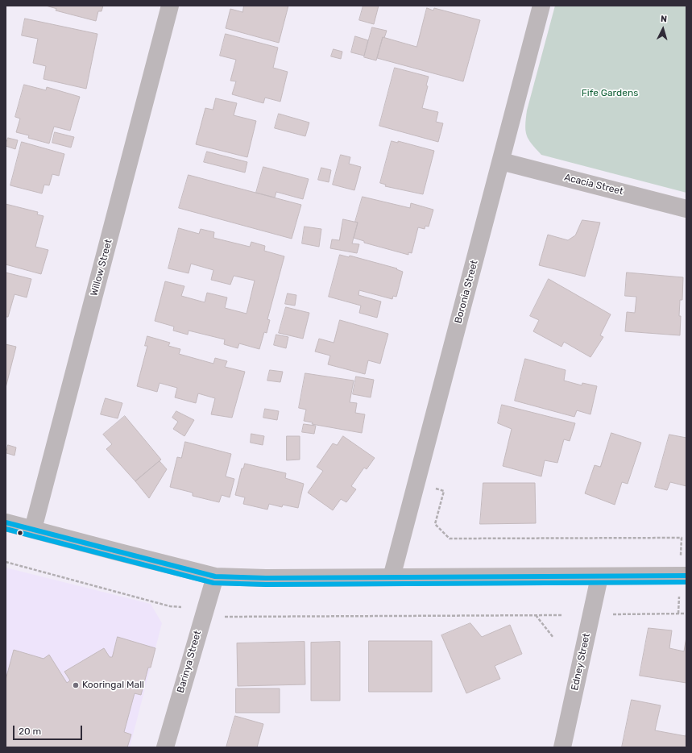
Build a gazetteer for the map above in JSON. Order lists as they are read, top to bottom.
{
  "streets": {
    "street": [
      "Acacia Street",
      "Willow Street",
      "Boronia Street",
      "Barinya Street",
      "Edney Street"
    ]
  },
  "crossings": [
    ["Acacia Street", "Boronia Street"]
  ],
  "parks": ["Fife Gardens"],
  "places": ["Kooringal Mall"],
  "scale_bar": "20 m",
  "north": "top"
}
